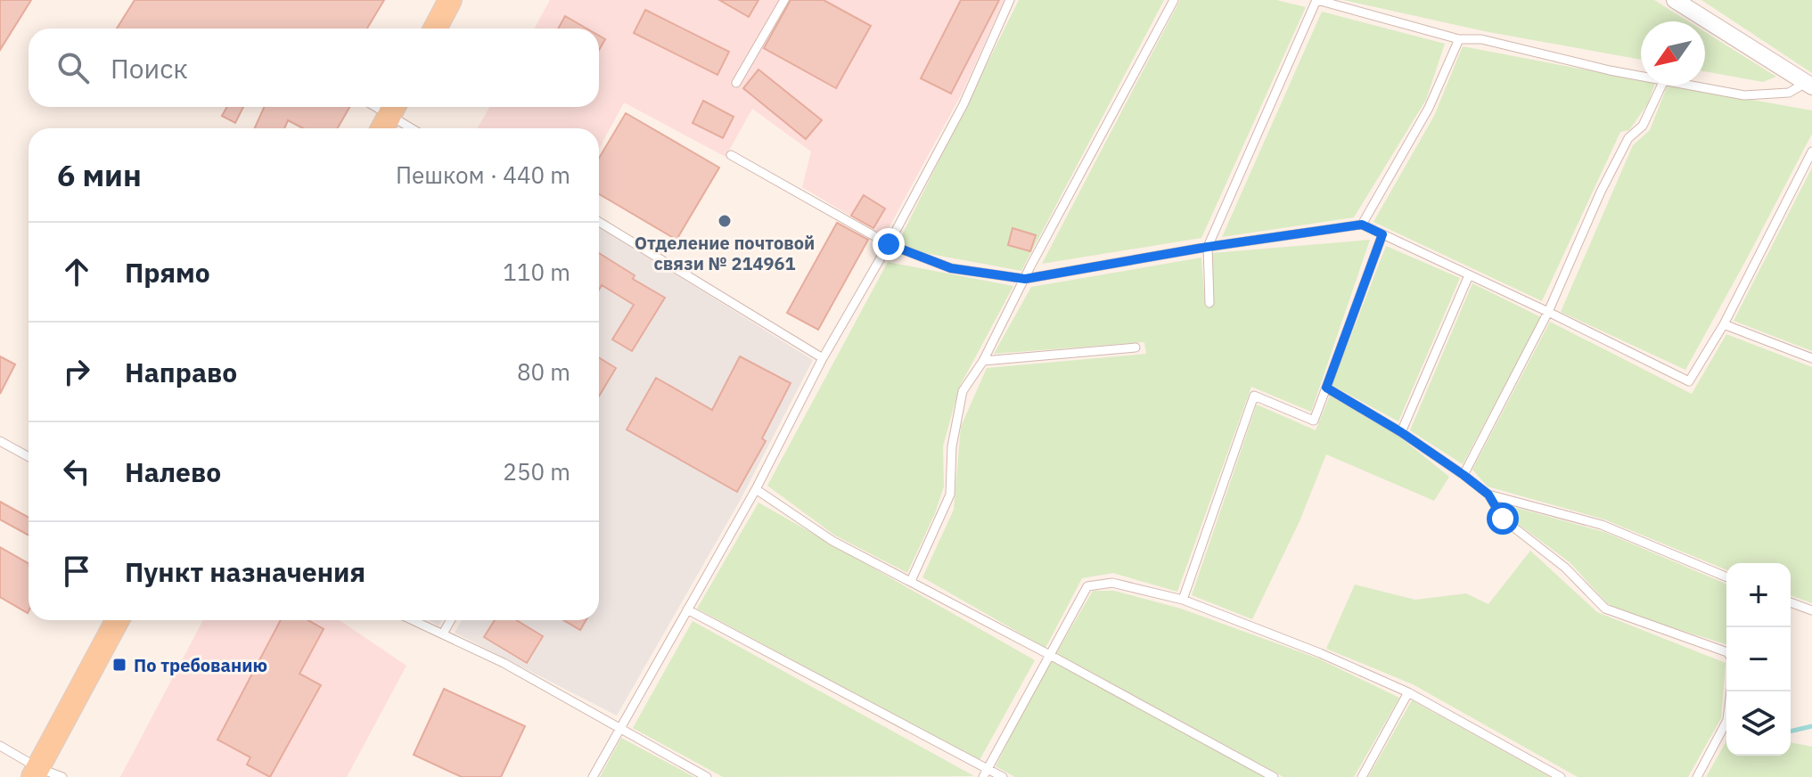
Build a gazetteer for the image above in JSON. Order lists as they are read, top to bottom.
{
  "places": {
    "other": ["Отделение почтовой связи № 214961"],
    "transit": ["По требованию"]
  },
  "north": "bottom left",
  "page": {
    "search": "Поиск",
    "heading": ["6 мин", "Пешком · 440 m"],
    "list": [
      ["Прямо", "110 m"],
      ["Направо", "80 m"],
      ["Налево", "250 m"],
      "Пункт назначения"
    ],
    "map_buttons": ["+", "−"]
  }
}
